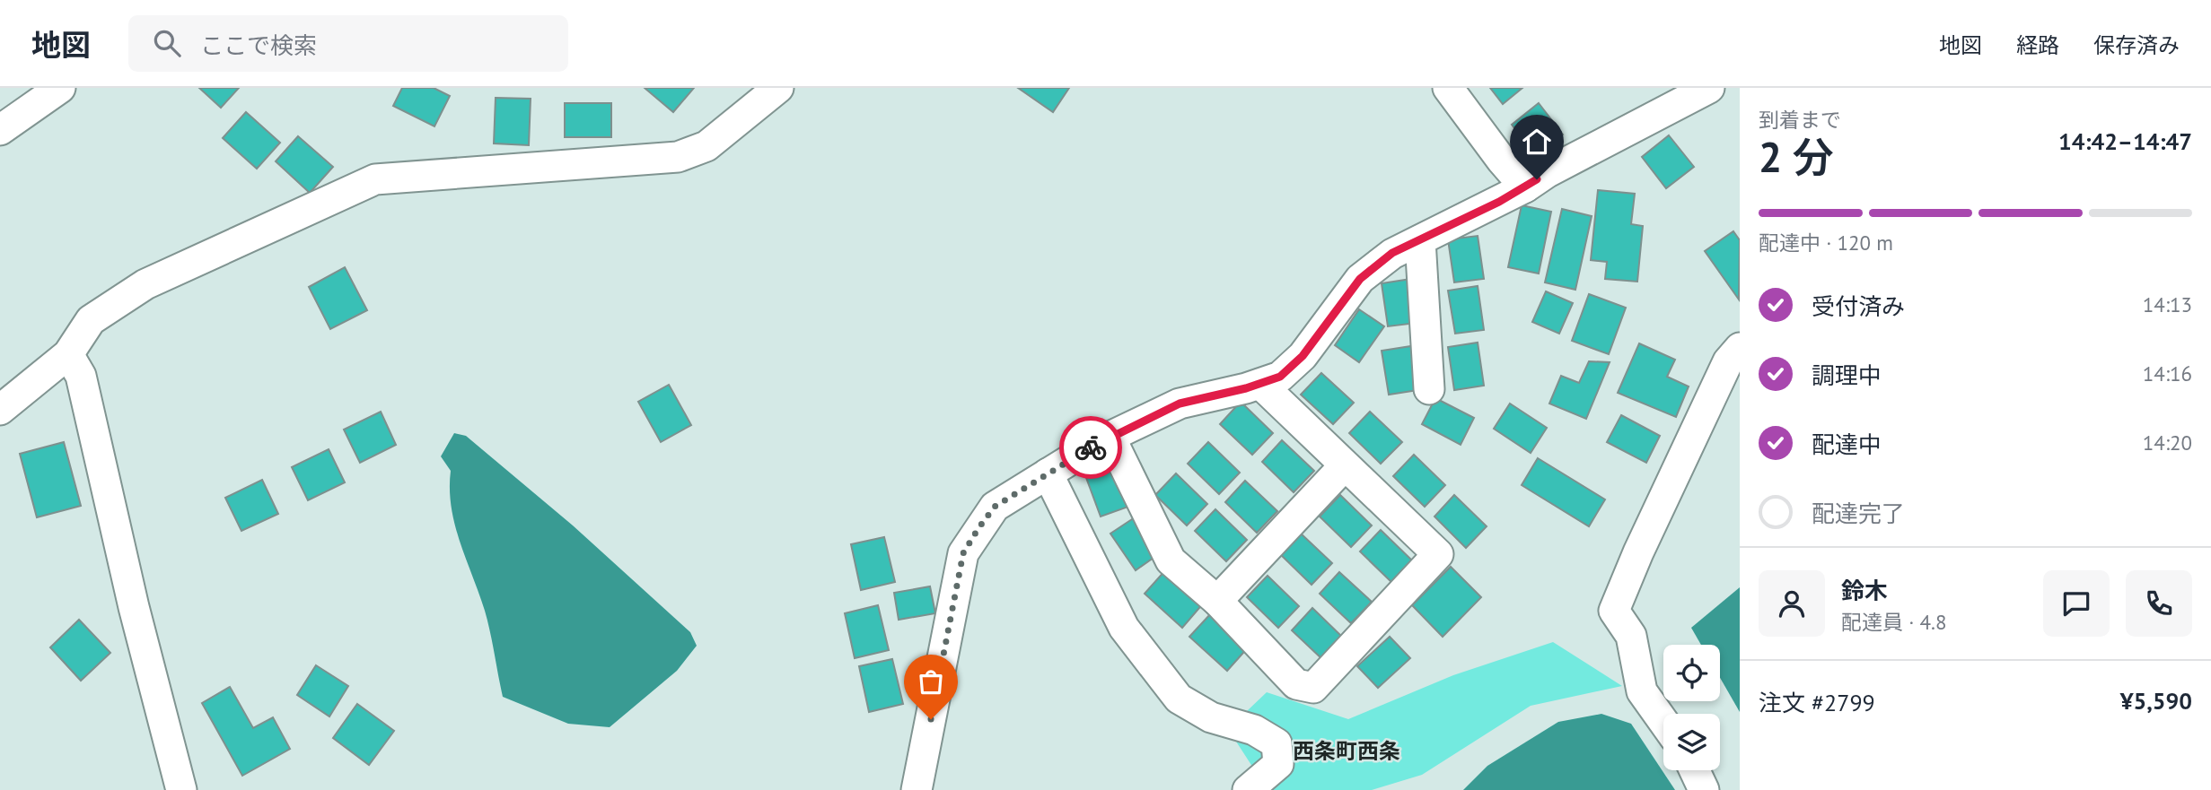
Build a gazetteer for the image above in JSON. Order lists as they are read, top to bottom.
{
  "districts": ["西条町西条"],
  "page": {
    "header": "地図",
    "search": "ここで検索",
    "nav": ["地図", "経路", "保存済み"],
    "heading": ["2 分", "到着まで", "14:42–14:47"],
    "panel": [
      "鈴木",
      "配達員 · 4.8",
      "注文 #2799",
      "¥5,590"
    ],
    "bar": "配達中 · 120 m",
    "list": [
      ["受付済み", "14:13"],
      ["調理中", "14:16"],
      ["配達中", "14:20"],
      "配達完了"
    ]
  }
}
